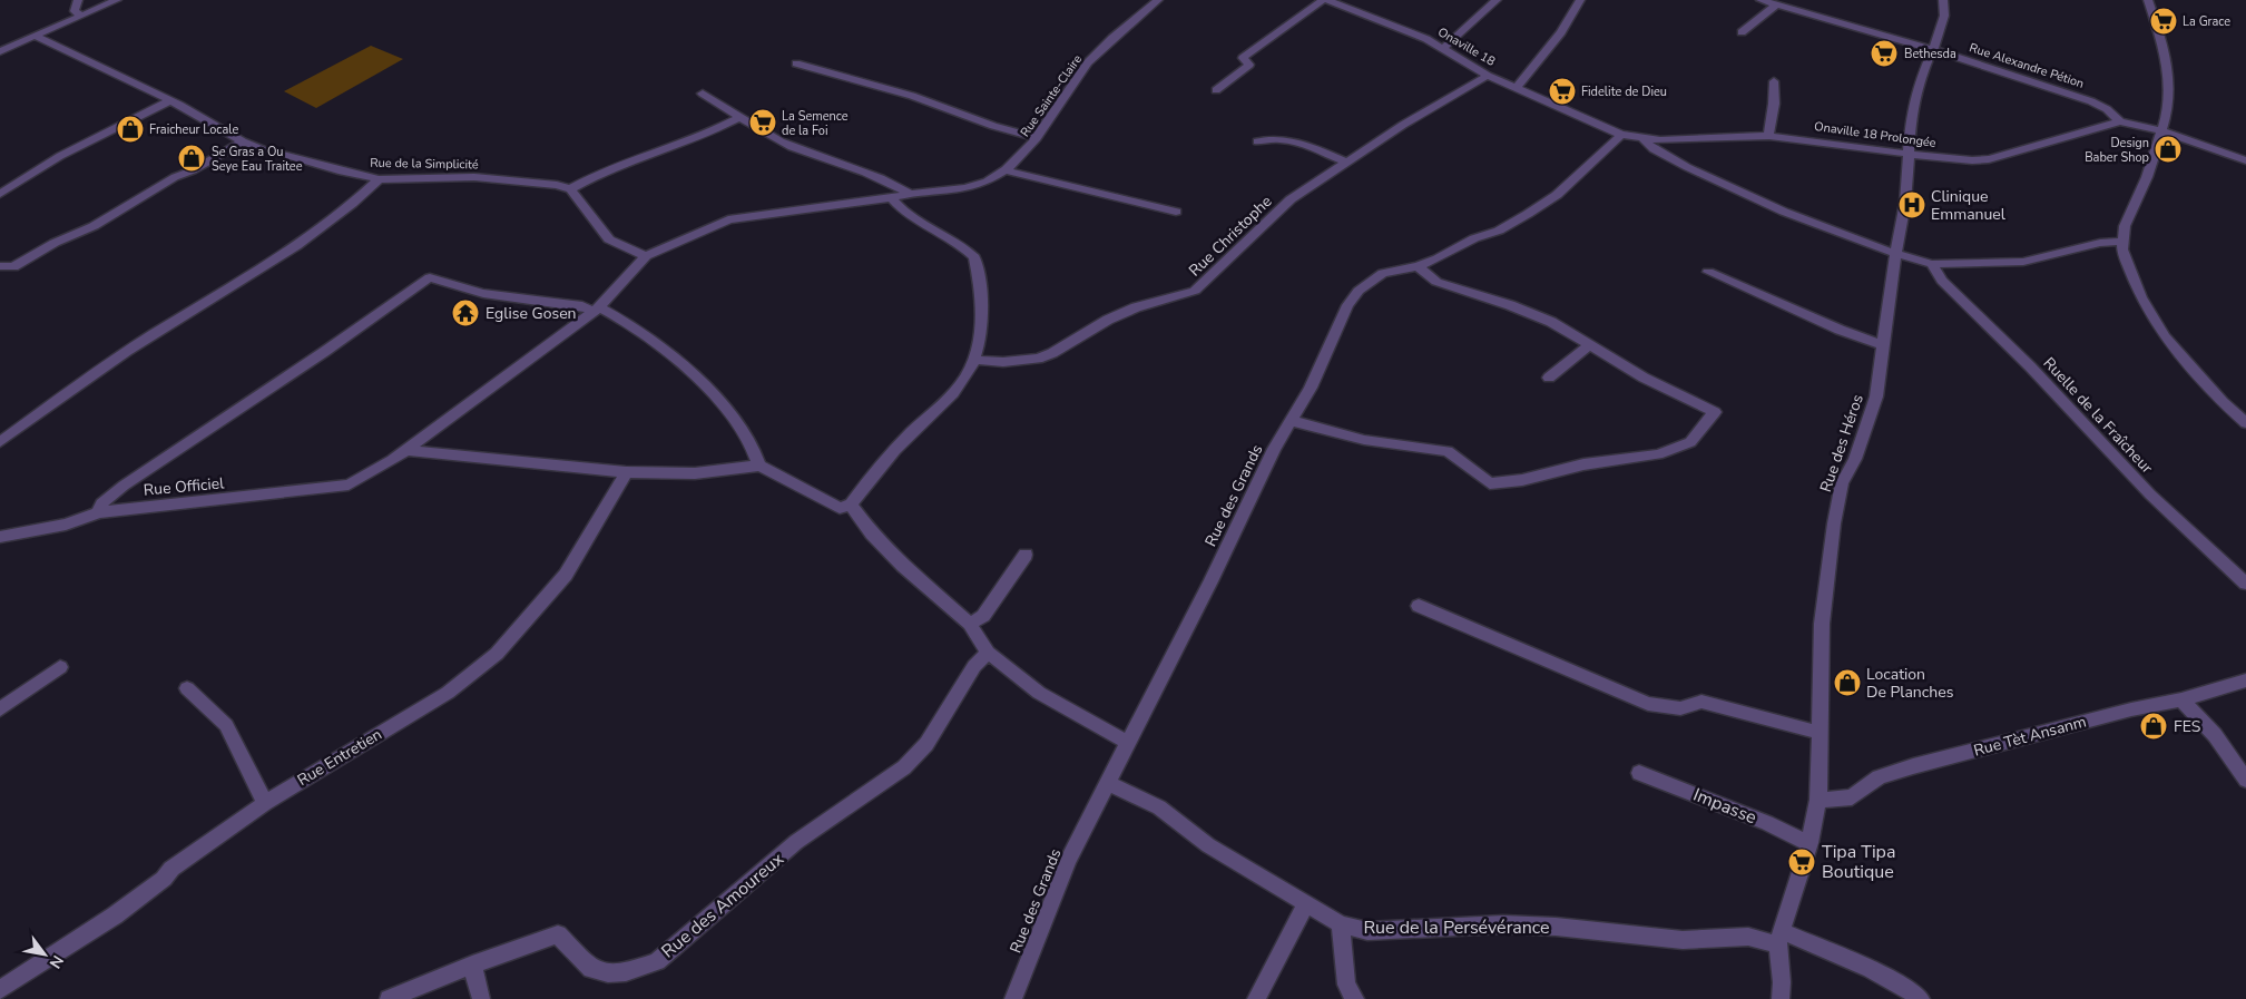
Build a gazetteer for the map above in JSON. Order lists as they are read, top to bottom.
{
  "streets": {
    "street": [
      "Onaville 18",
      "Rue Alexandre Pétion",
      "Rue Sainte-Claire",
      "Onaville 18 Prolongée",
      "Rue de la Simplicité",
      "Rue Christophe",
      "Ruelle de la Fraîcheur",
      "Rue des Héros",
      "Rue Officiel",
      "Rue des Grands",
      "Rue Tèt Ansanm",
      "Rue Entretien",
      "Impasse",
      "Rue des Amoureux",
      "Rue de la Persévérance"
    ]
  },
  "crossings": [
    ["Onaville 18", "Onaville 18 Prolongée"],
    ["Onaville 18", "Rue Christophe"],
    ["Onaville 18", "Rue des Grands"],
    ["Rue Alexandre Pétion", "Onaville 18 Prolongée"],
    ["Rue Alexandre Pétion", "Rue des Héros"],
    ["Rue Sainte-Claire", "Rue Officiel"],
    ["Onaville 18 Prolongée", "Rue des Héros"],
    ["Onaville 18 Prolongée", "Rue des Grands"],
    ["Rue des Héros", "Rue Tèt Ansanm"],
    ["Rue des Héros", "Impasse"],
    ["Rue des Héros", "Rue de la Persévérance"],
    ["Rue des Grands", "Rue de la Persévérance"]
  ],
  "places": {
    "supermarket": [
      "La Grace",
      "Bethesda",
      "Fidelite de Dieu",
      "La Semence de la Foi",
      "Tipa Tipa Boutique"
    ],
    "shop": [
      "Fraicheur Locale",
      "Design Baber Shop",
      "Se Gras a Ou Seye Eau Traitee",
      "Location De Planches",
      "FES"
    ],
    "hospital": ["Clinique Emmanuel"],
    "temple": ["Eglise Gosen"]
  },
  "north": "bottom right"
}
